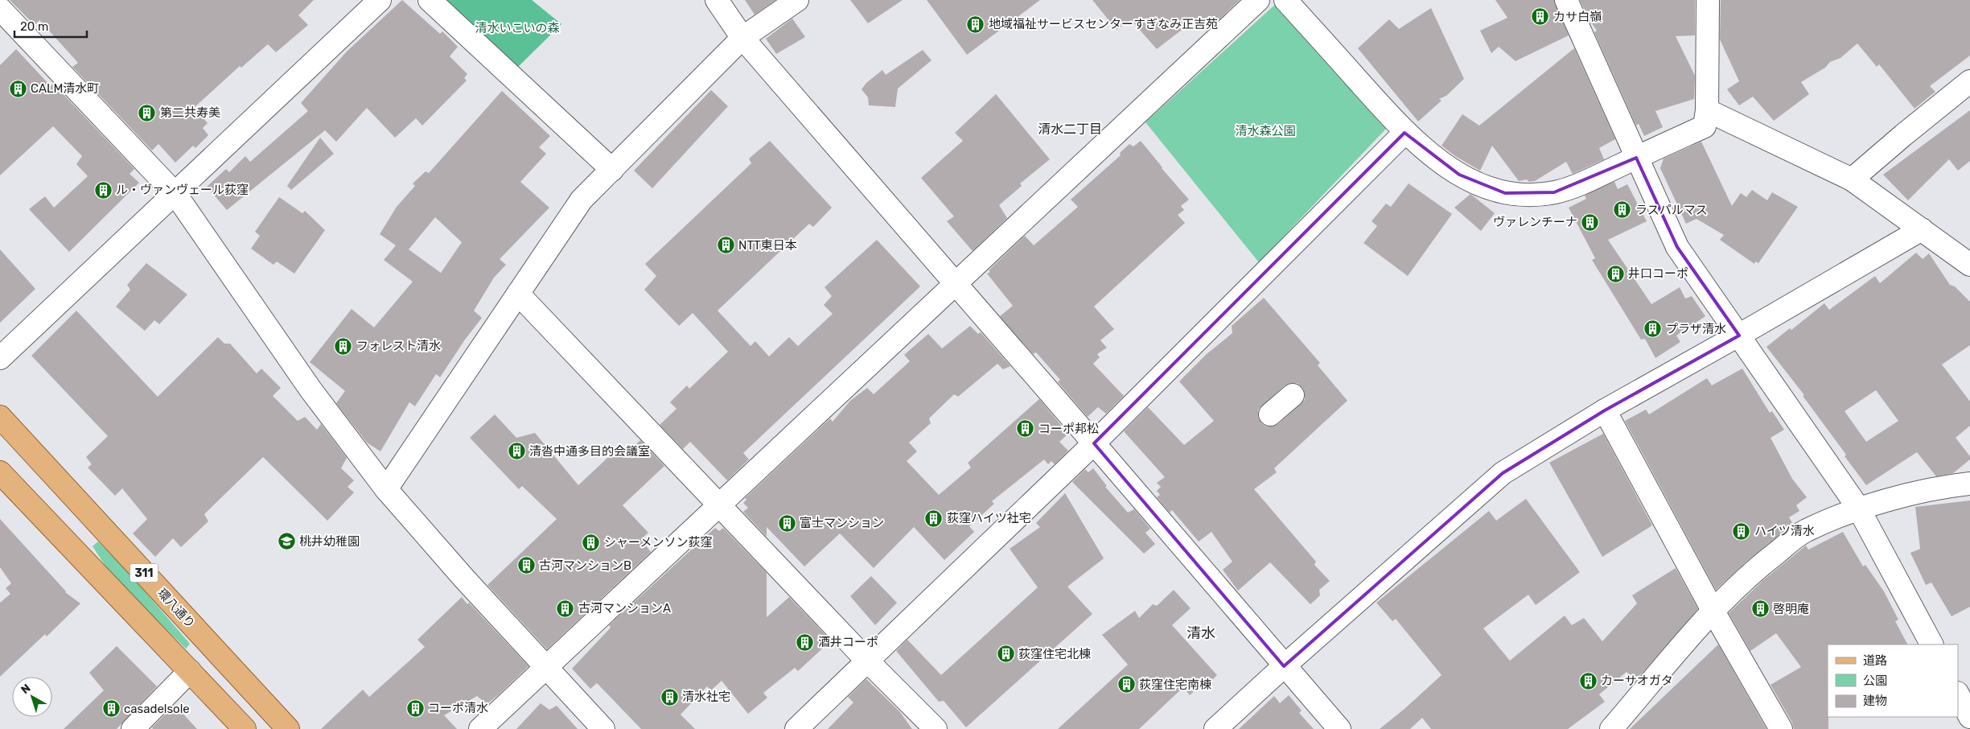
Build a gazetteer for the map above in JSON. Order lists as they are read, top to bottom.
{
  "streets": {
    "main road": ["311", "環八通り"]
  },
  "districts": ["清水二丁目", "清水"],
  "parks": ["清水いこいの森", "清水森公園"],
  "places": {
    "building": [
      "カサ白嶺",
      "地域福祉サービスセンターすぎなみ正吉苑",
      "CALM清水町",
      "第二共寿美",
      "ル・ヴァンヴェール荻窪",
      "ラスパルマス",
      "ヴァレンチーナ",
      "NTT東日本",
      "井口コーポ",
      "プラザ清水",
      "フォレスト清水",
      "コーポ邦松",
      "清沓中通多目的会議室",
      "荻窪ハイツ社宅",
      "富士マンション",
      "ハイツ清水",
      "シャーメンソン荻窪",
      "古河マンションB",
      "古河マンションA",
      "啓明庵",
      "酒井コーポ",
      "荻窪住宅北棟",
      "カーサオガタ",
      "荻窪住宅南棟",
      "清水社宅",
      "コーポ清水",
      "casadelsole"
    ],
    "school or university": ["桃井幼稚園"]
  },
  "legend": ["道路", "公園", "建物"],
  "scale_bar": "20 m",
  "north": "top left"
}
